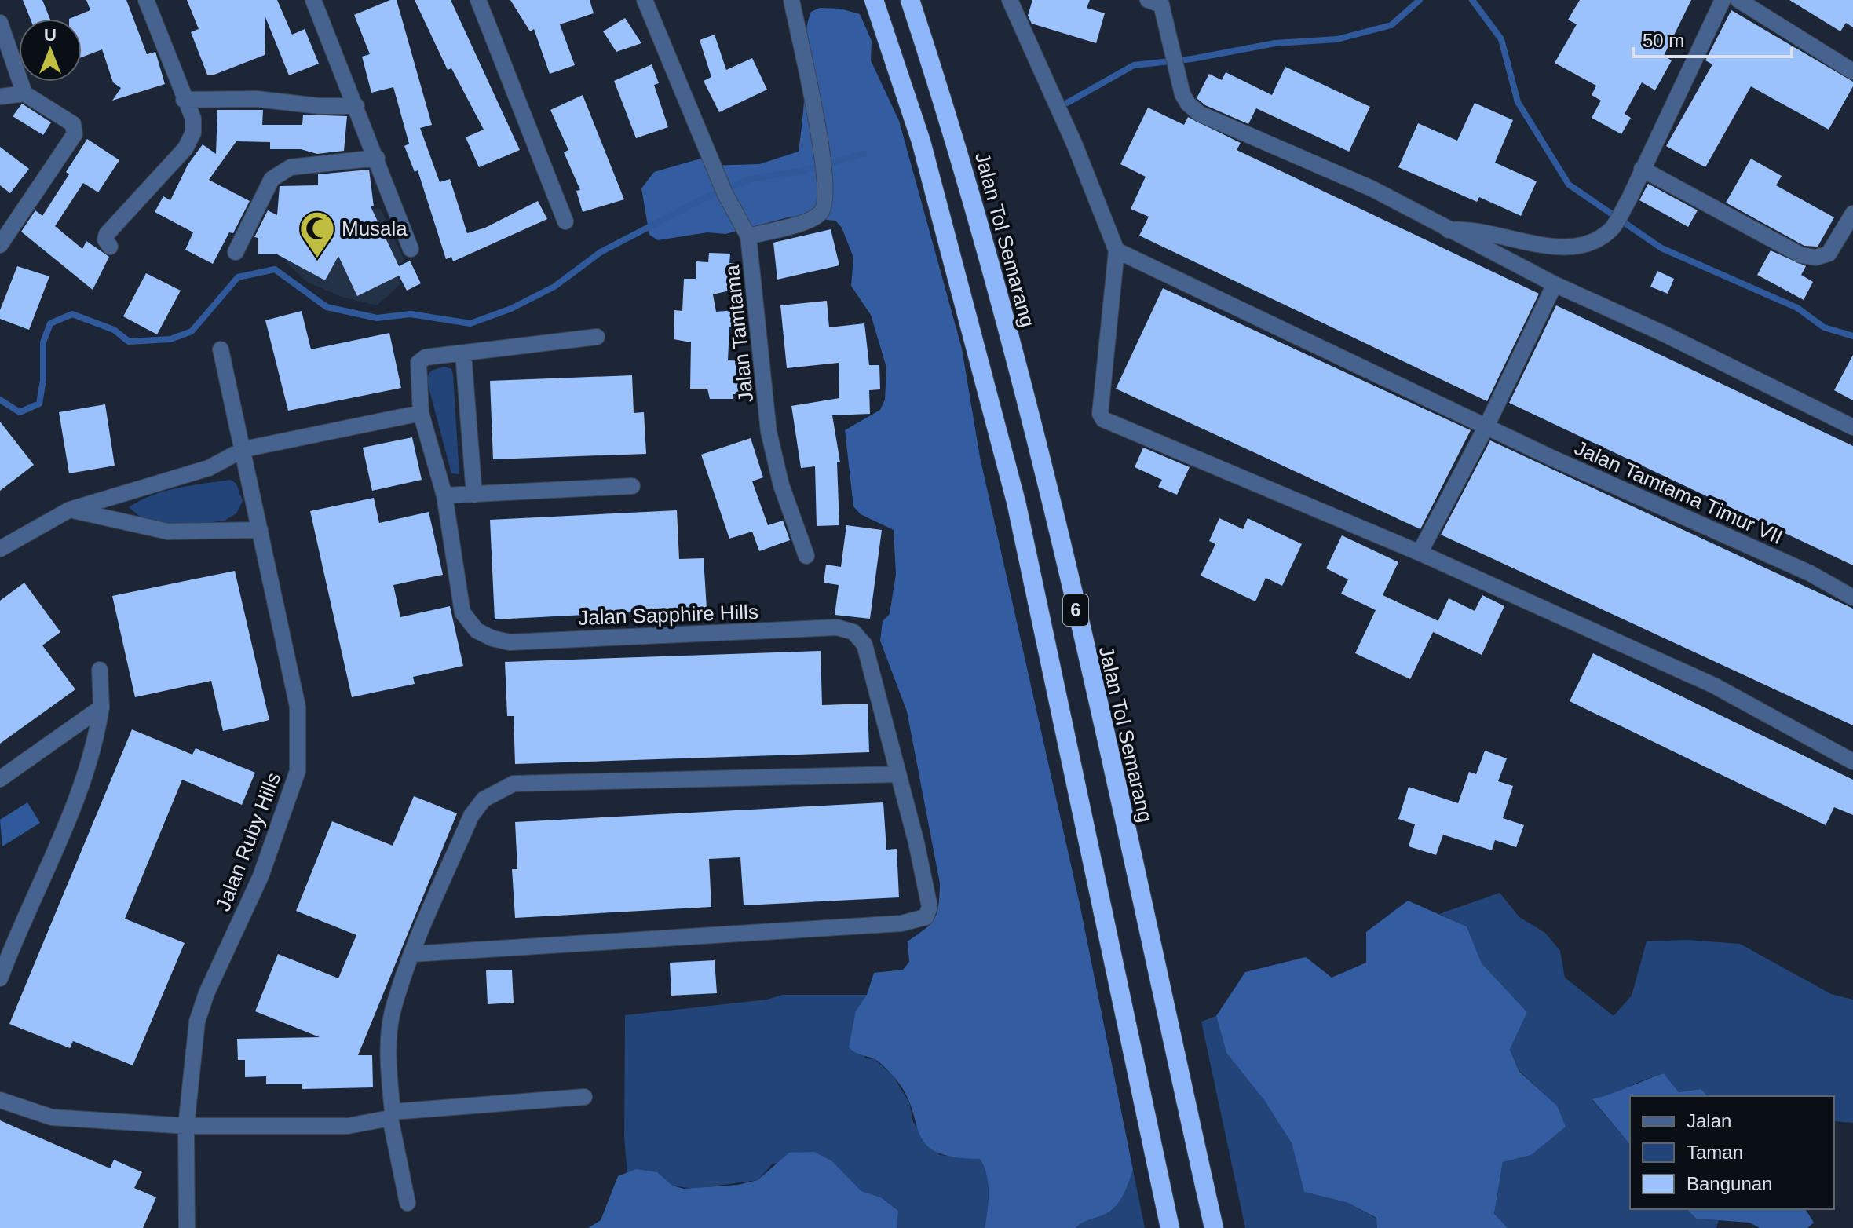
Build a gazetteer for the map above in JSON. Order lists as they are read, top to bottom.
{
  "streets": {
    "highway": ["Jalan Tol Semarang", "6"],
    "street": [
      "Jalan Tamtama",
      "Jalan Tamtama Timur VII",
      "Jalan Sapphire Hills",
      "Jalan Ruby Hills"
    ]
  },
  "places": {
    "mosque": ["Musala"]
  },
  "legend": ["Jalan", "Taman", "Bangunan"],
  "scale_bar": "50 m",
  "north": "top"
}
